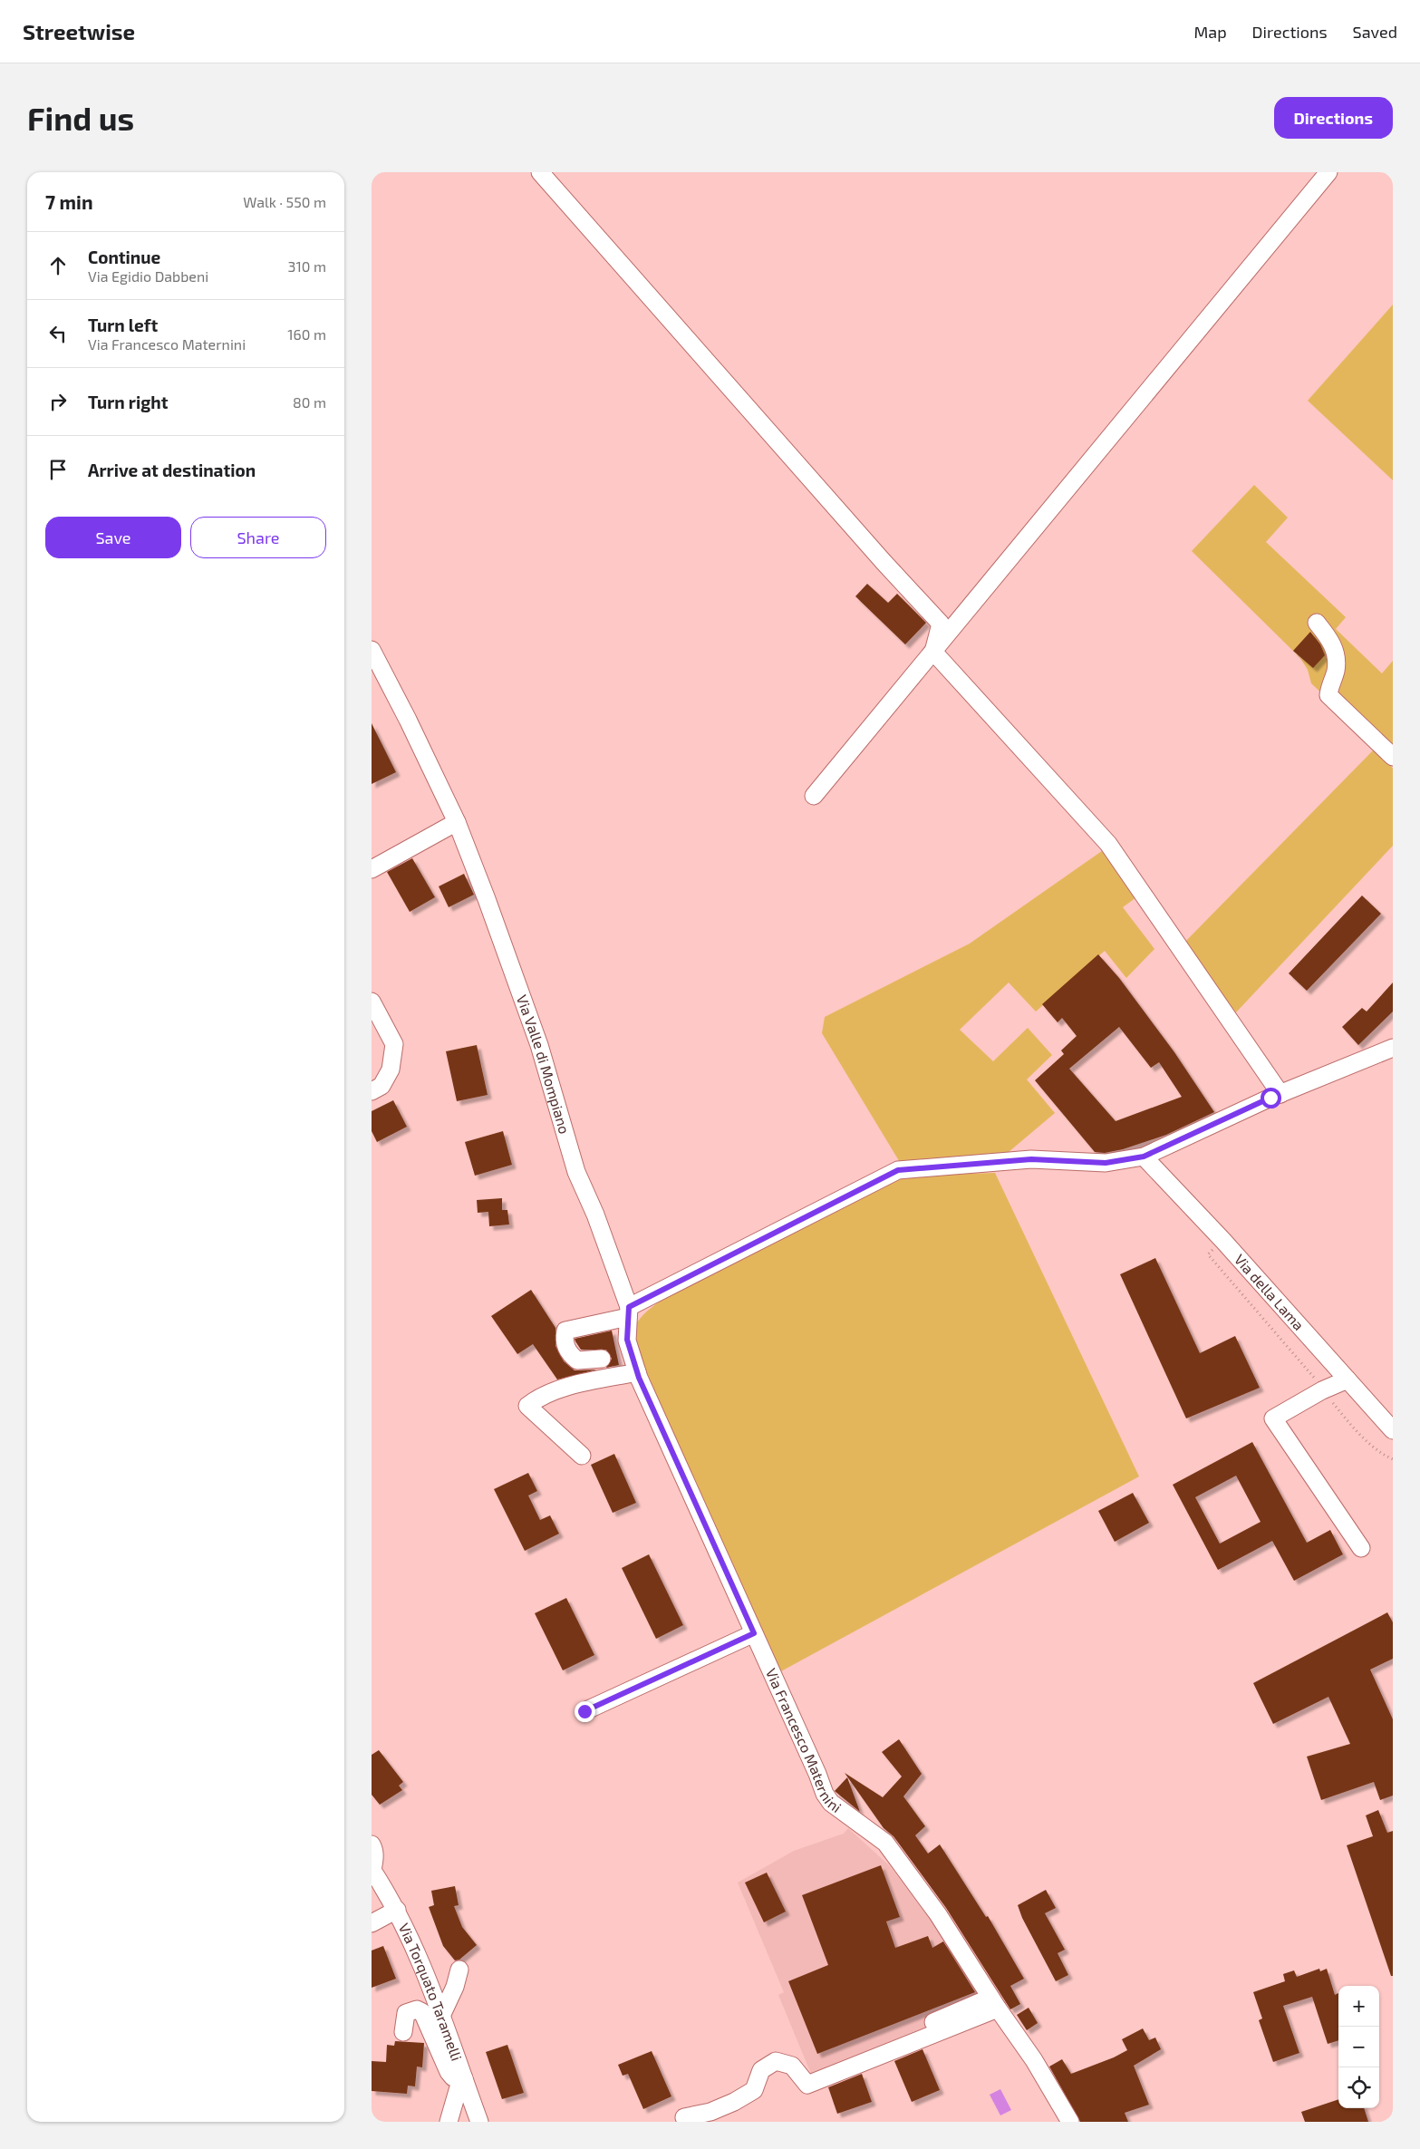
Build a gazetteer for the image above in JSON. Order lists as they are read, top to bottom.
{
  "streets": {
    "street": [
      "Via Valle di Mompiano",
      "Via della Lama",
      "Via Francesco Maternini",
      "Via Torquato Taramelli"
    ]
  },
  "crossings": [
    ["Via Valle di Mompiano", "Via Francesco Maternini"]
  ],
  "page": {
    "header": "Streetwise",
    "nav": ["Map", "Directions", "Saved"],
    "buttons": [
      "Directions",
      ["Save", "Share"]
    ],
    "title": "Find us",
    "heading": ["7 min", "Walk · 550 m"],
    "list": [
      ["Continue", "Via Egidio Dabbeni", "310 m"],
      ["Turn left", "Via Francesco Maternini", "160 m"],
      ["Turn right", "80 m"],
      "Arrive at destination"
    ],
    "map_buttons": ["+", "−"]
  }
}
